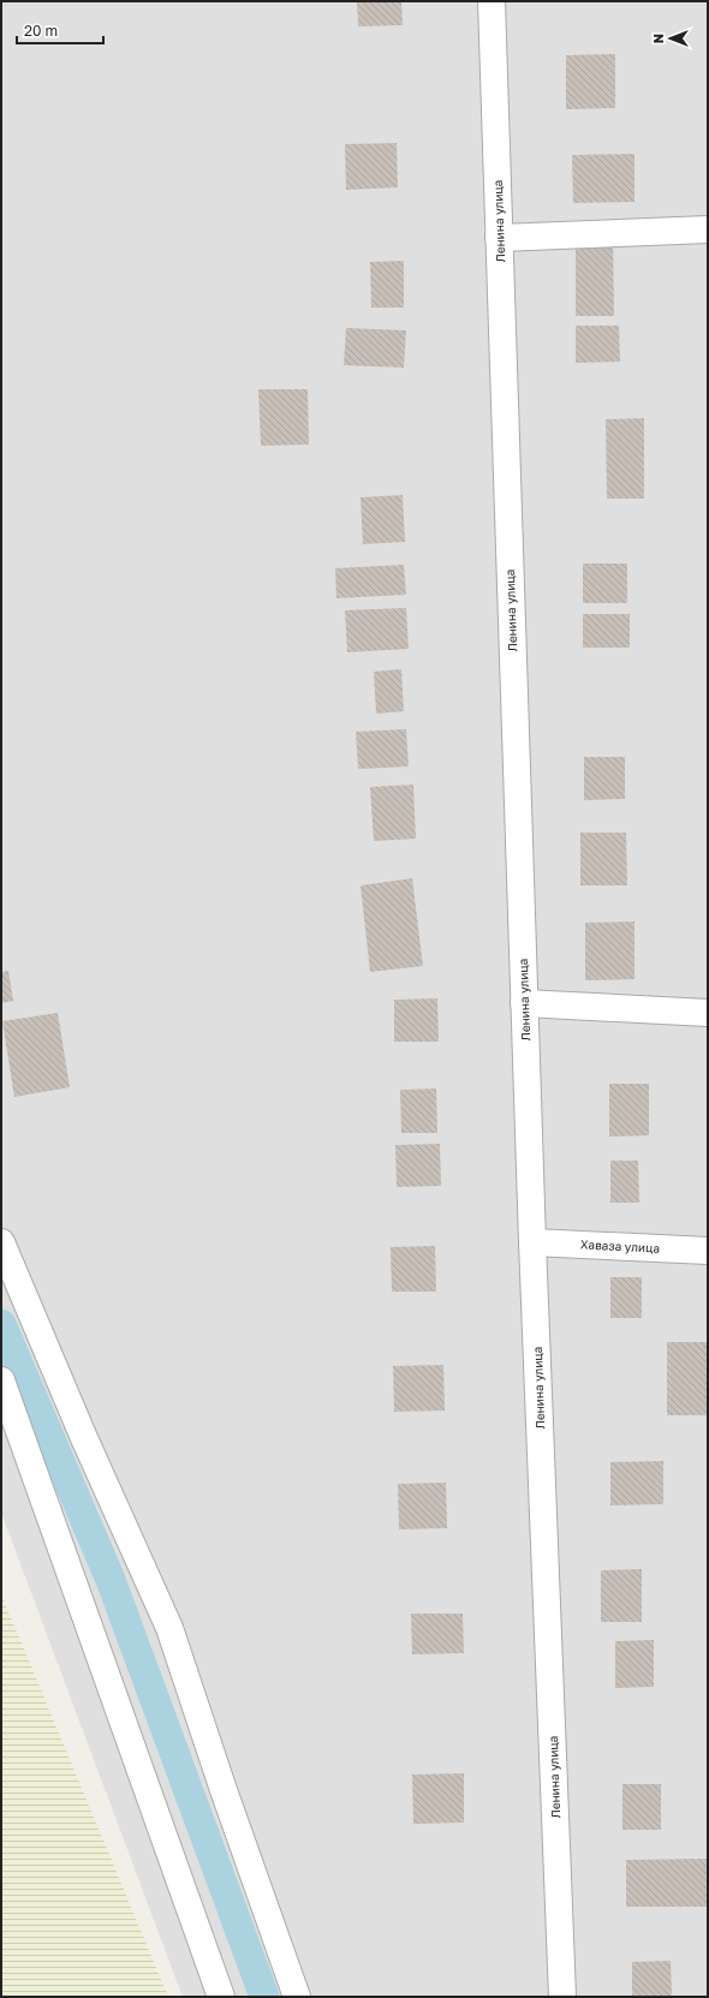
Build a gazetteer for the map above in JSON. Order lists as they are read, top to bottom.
{
  "streets": {
    "street": ["Ленина улица", "Хаваза улица"]
  },
  "crossings": [
    ["Ленина улица", "Хаваза улица"]
  ],
  "scale_bar": "20 m",
  "north": "left"
}
